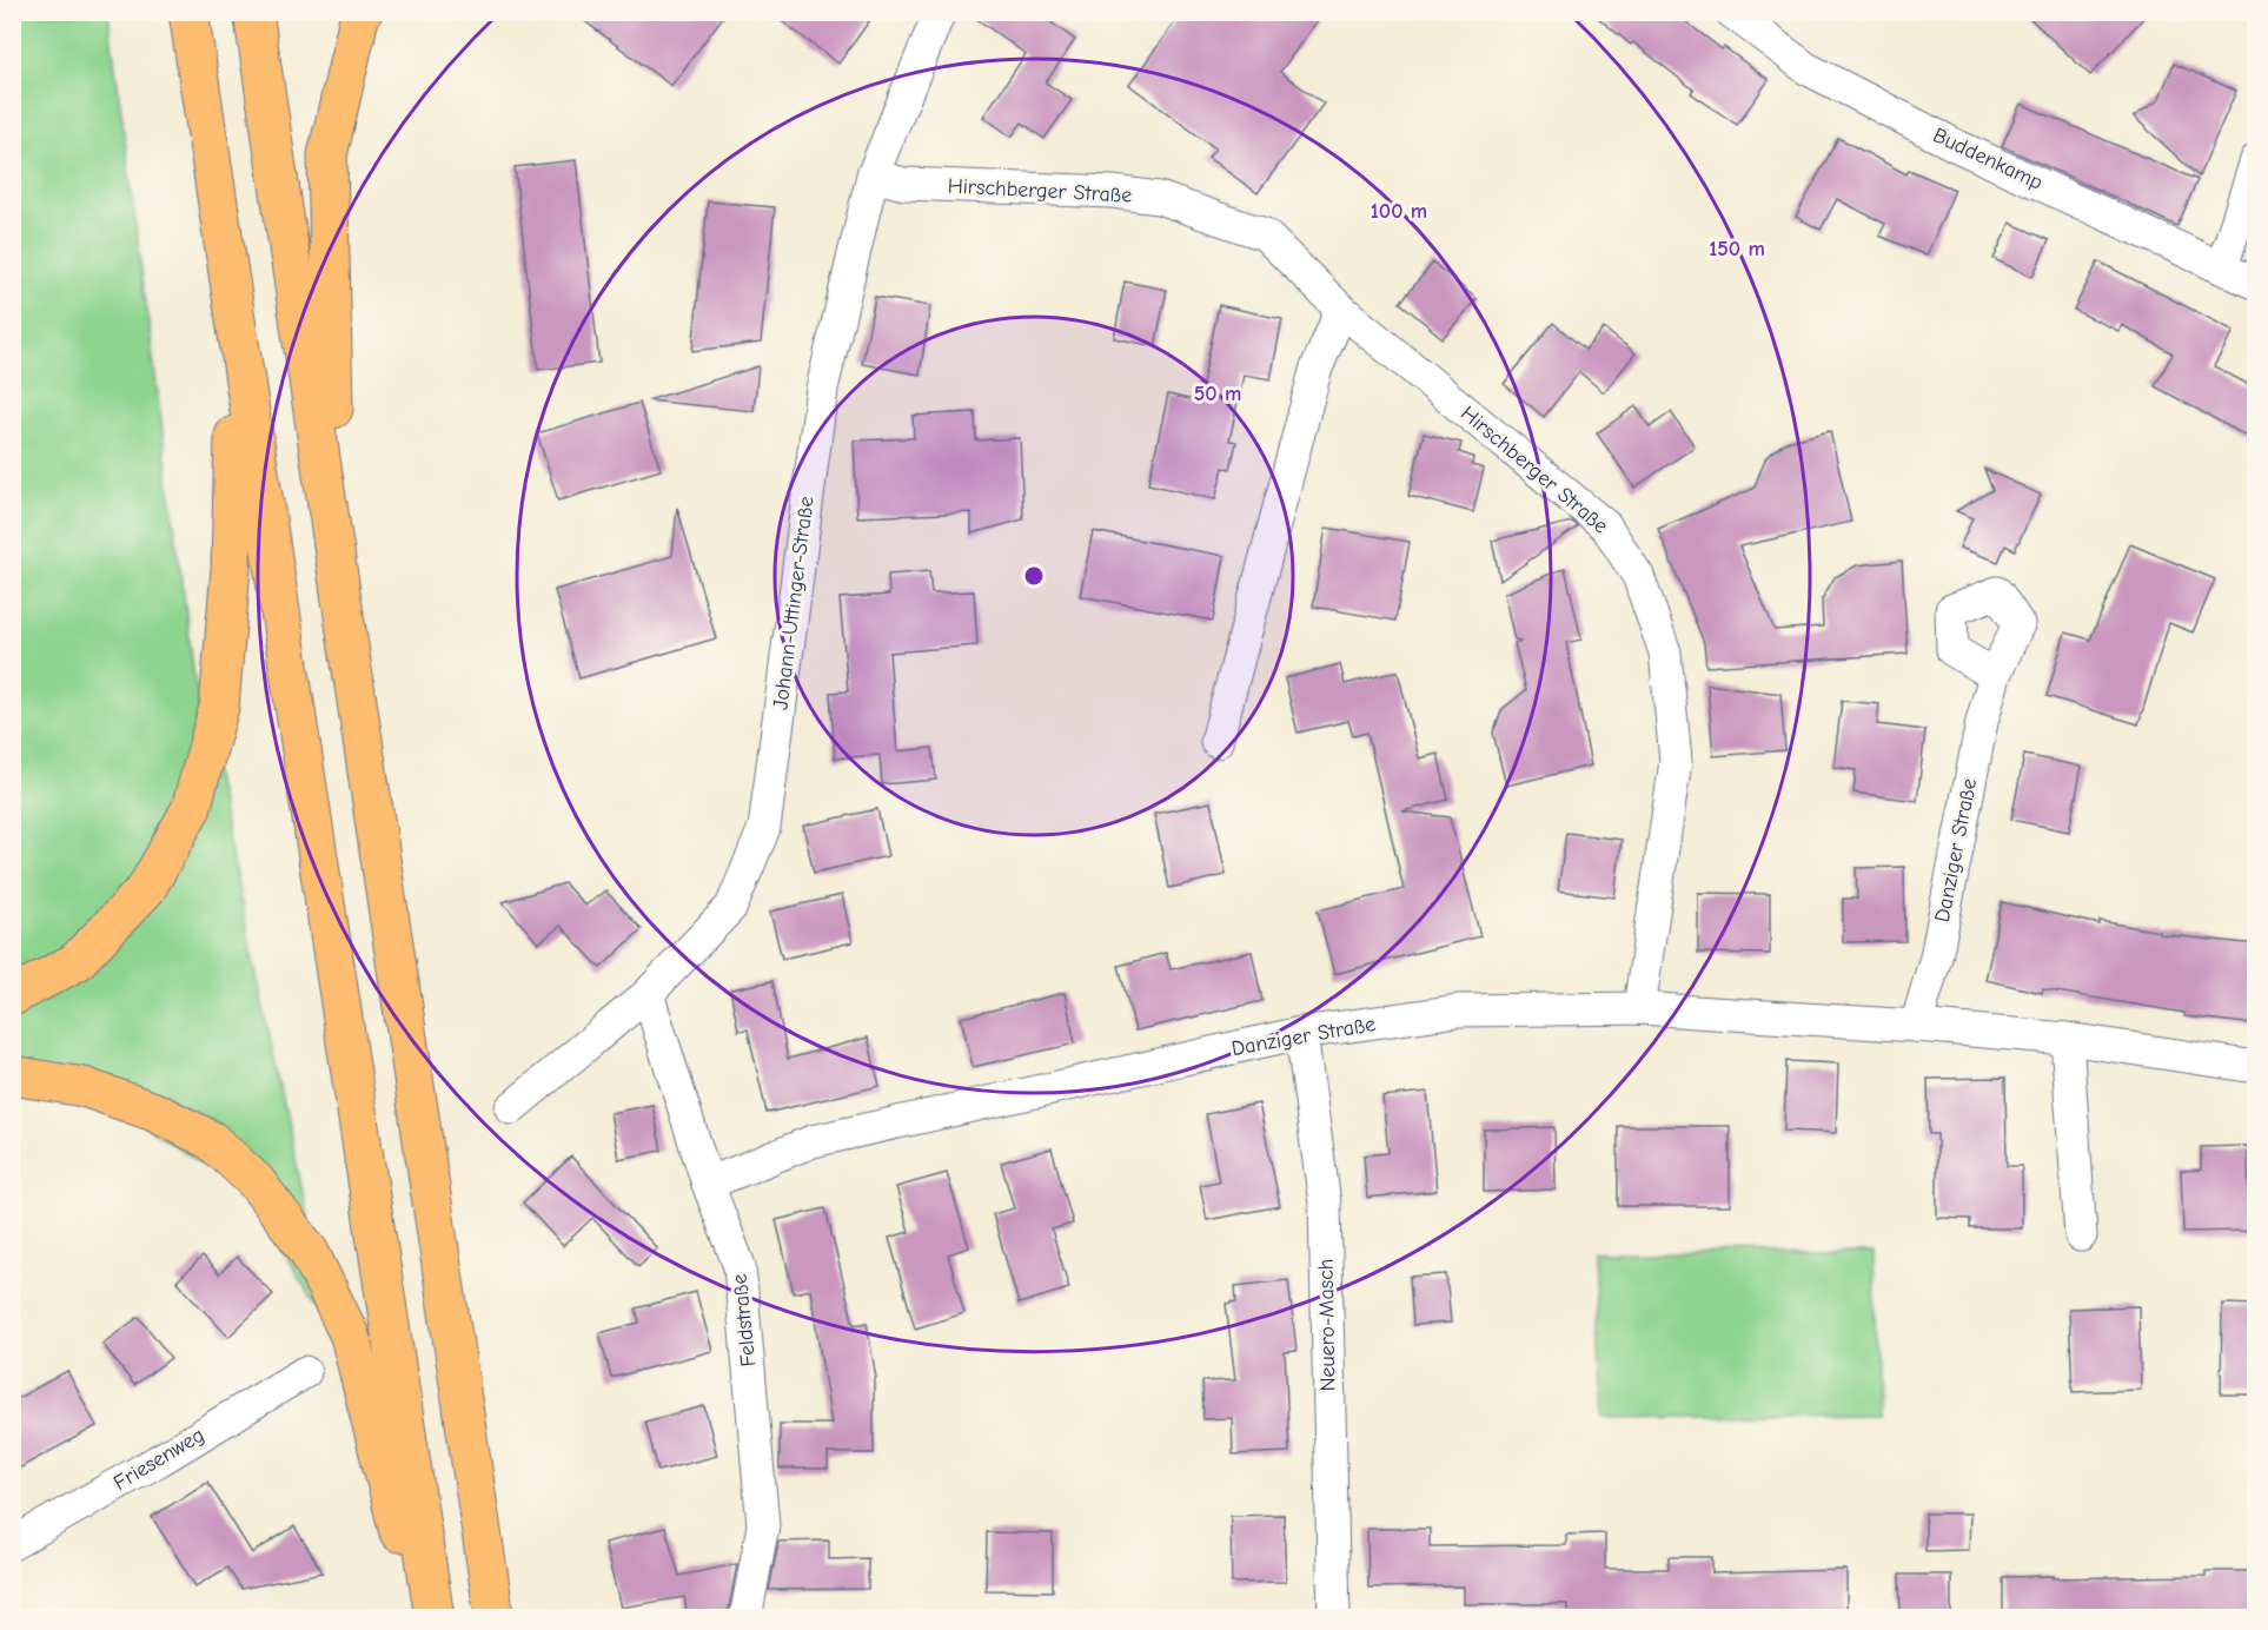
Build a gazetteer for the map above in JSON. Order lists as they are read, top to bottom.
{
  "streets": {
    "street": [
      "Buddenkamp",
      "Hirschberger Straße",
      "Johann-Uttinger-Straße",
      "Danziger Straße",
      "Feldstraße",
      "Neuero-Masch",
      "Friesenweg"
    ]
  },
  "crossings": [
    ["Hirschberger Straße", "Johann-Uttinger-Straße"],
    ["Hirschberger Straße", "Danziger Straße"],
    ["Johann-Uttinger-Straße", "Feldstraße"],
    ["Danziger Straße", "Feldstraße"],
    ["Danziger Straße", "Neuero-Masch"]
  ],
  "rings": ["100 m", "150 m", "50 m"]
}
